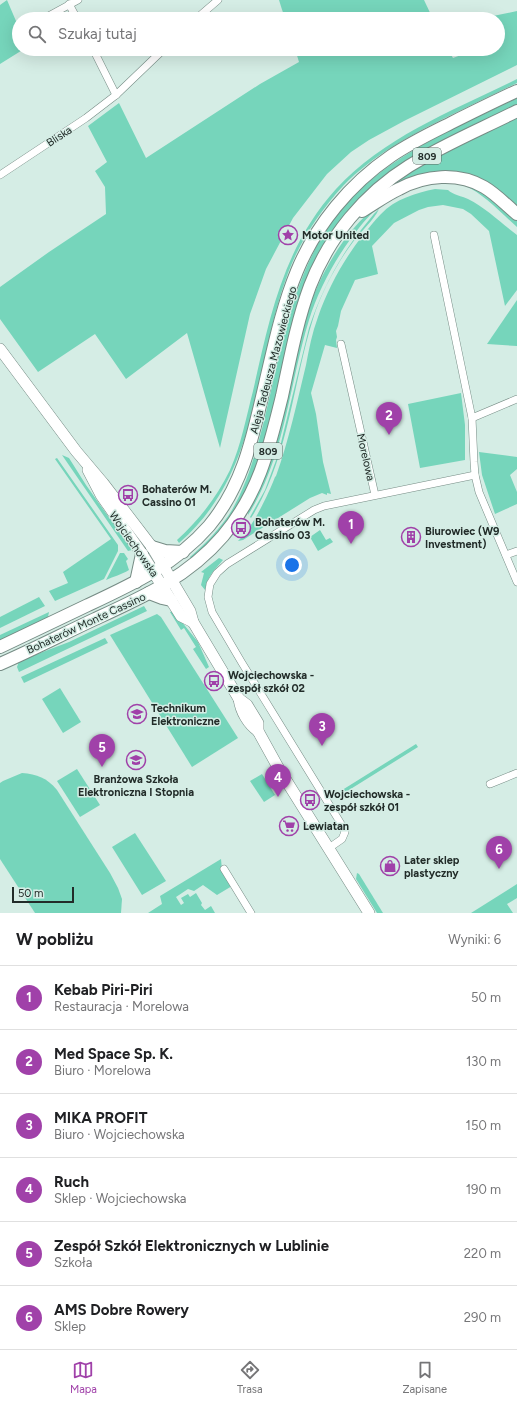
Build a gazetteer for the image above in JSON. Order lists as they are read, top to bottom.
{
  "streets": {
    "main road": ["809", "Aleja Tadeusza Mazowieckiego", "Bohaterów Monte Cassino"],
    "street": ["Bliska", "Morelowa", "Wojciechowska"]
  },
  "crossings": [
    ["Aleja Tadeusza Mazowieckiego", "Wojciechowska"],
    ["Aleja Tadeusza Mazowieckiego", "Bohaterów Monte Cassino"],
    ["Wojciechowska", "Bohaterów Monte Cassino"]
  ],
  "places": {
    "place": ["Motor United"],
    "bus stop": [
      "Bohaterów M. Cassino 01",
      "Bohaterów M. Cassino 03",
      "Wojciechowska - zespół szkół 02",
      "Wojciechowska - zespół szkół 01"
    ],
    "building": ["Biurowiec (W9 Investment)"],
    "school or university": ["Technikum Elektroniczne", "Branżowa Szkoła Elektroniczna I Stopnia"],
    "supermarket": ["Lewiatan"],
    "shop": ["Later sklep plastyczny"]
  },
  "scale_bar": "50 m",
  "page": {
    "search": "Szukaj tutaj",
    "pins": [
      "2",
      "1",
      "3",
      "5",
      "4",
      "6"
    ],
    "scale": "50 m",
    "heading": ["W pobliżu", "Wyniki: 6"],
    "list": [
      {
        "mark": "1",
        "name": "Kebab Piri-Piri",
        "note": "Restauracja · Morelowa",
        "value": "50 m"
      },
      {
        "mark": "2",
        "name": "Med Space Sp. K.",
        "note": "Biuro · Morelowa",
        "value": "130 m"
      },
      {
        "mark": "3",
        "name": "MIKA PROFIT",
        "note": "Biuro · Wojciechowska",
        "value": "150 m"
      },
      {
        "mark": "4",
        "name": "Ruch",
        "note": "Sklep · Wojciechowska",
        "value": "190 m"
      },
      {
        "mark": "5",
        "name": "Zespół Szkół Elektronicznych w Lublinie",
        "note": "Szkoła",
        "value": "220 m"
      },
      {
        "mark": "6",
        "name": "AMS Dobre Rowery",
        "note": "Sklep",
        "value": "290 m"
      }
    ],
    "nav": ["Mapa", "Trasa", "Zapisane"]
  }
}
